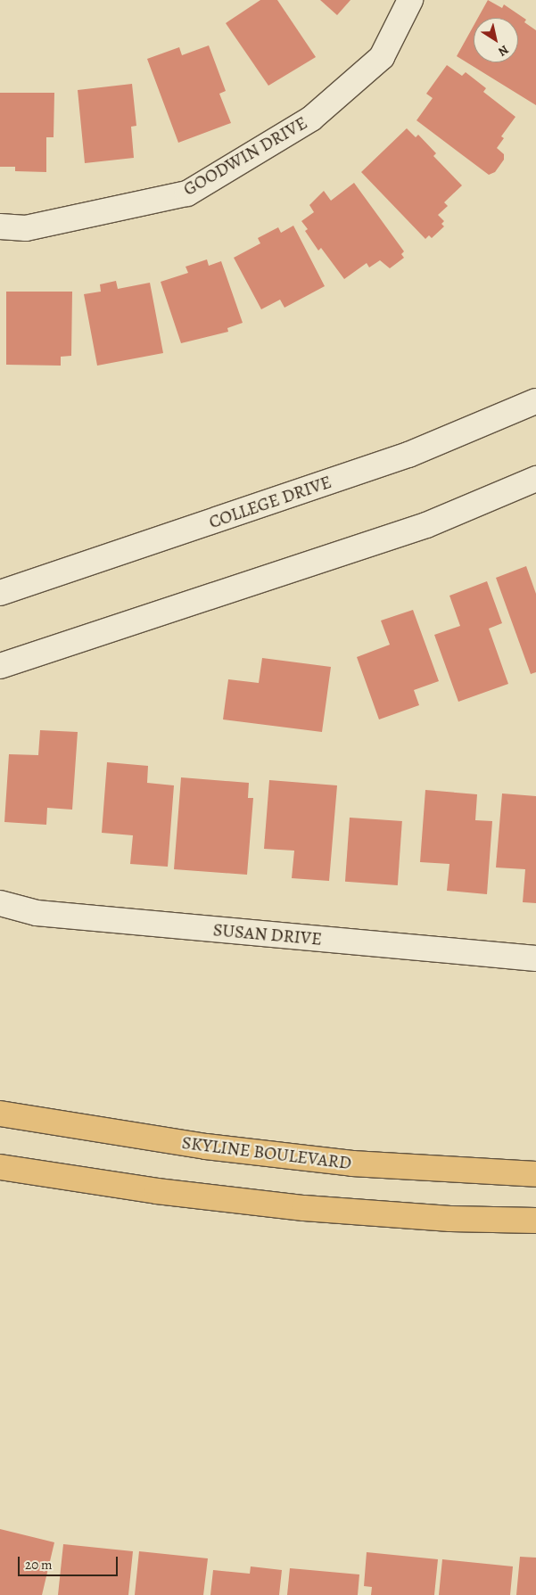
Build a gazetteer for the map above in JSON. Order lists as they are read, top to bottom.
{
  "streets": {
    "main road": ["SKYLINE BOULEVARD"],
    "street": ["GOODWIN DRIVE", "COLLEGE DRIVE", "SUSAN DRIVE"]
  },
  "scale_bar": "20 m",
  "north": "bottom right"
}
